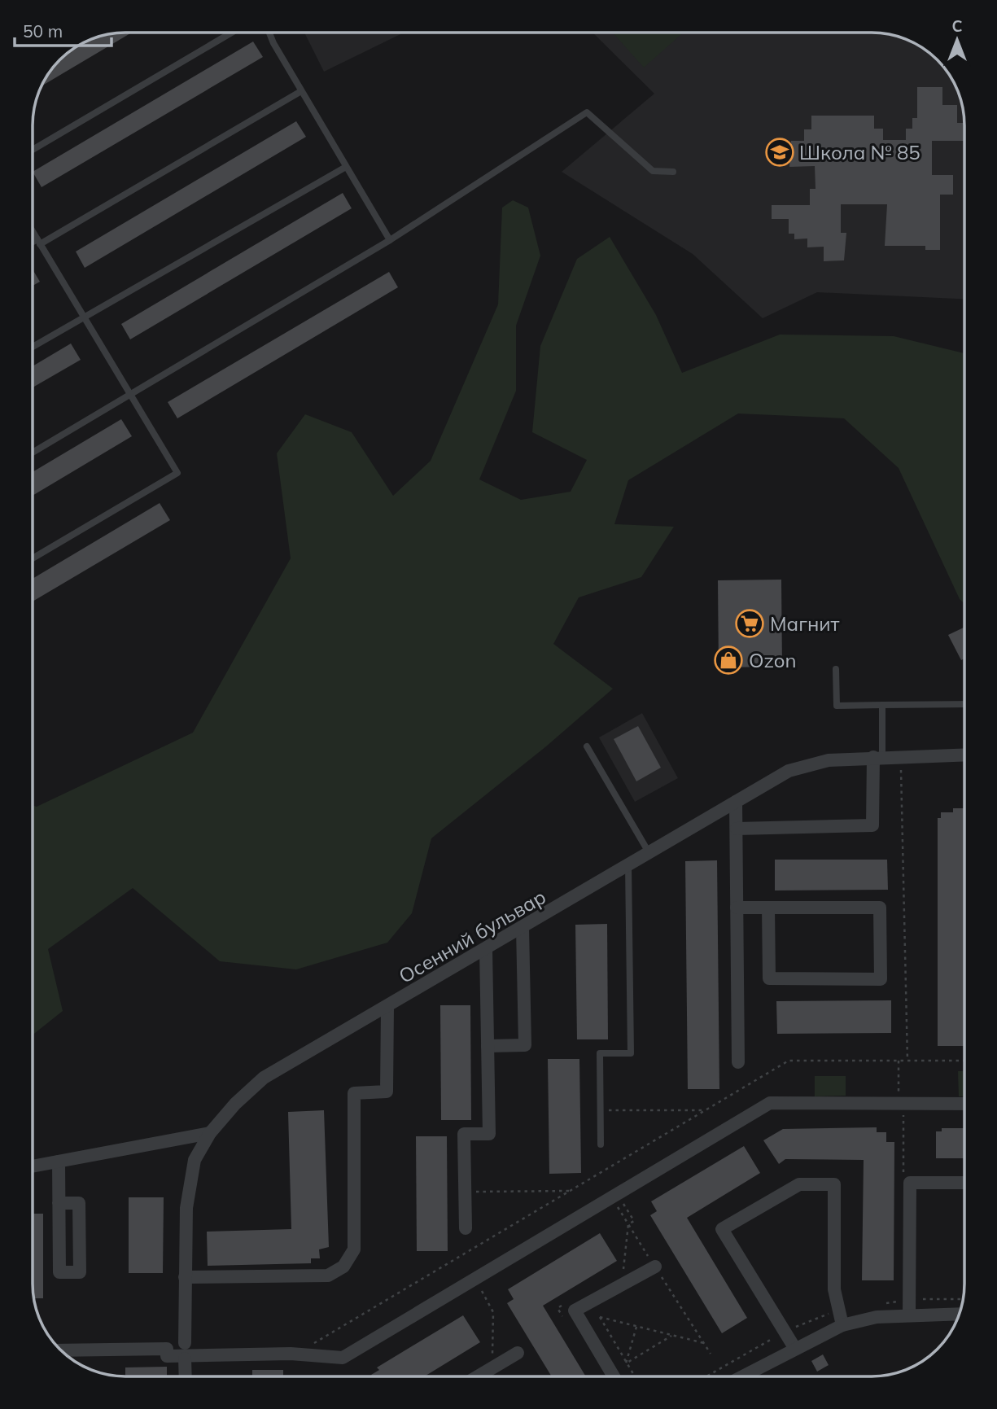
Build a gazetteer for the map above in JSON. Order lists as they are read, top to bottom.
{
  "streets": {
    "street": ["Осенний бульвар"]
  },
  "places": {
    "school or university": ["Школа № 85"],
    "supermarket": ["Магнит"],
    "shop": ["Ozon"]
  },
  "scale_bar": "50 m",
  "north": "top"
}
